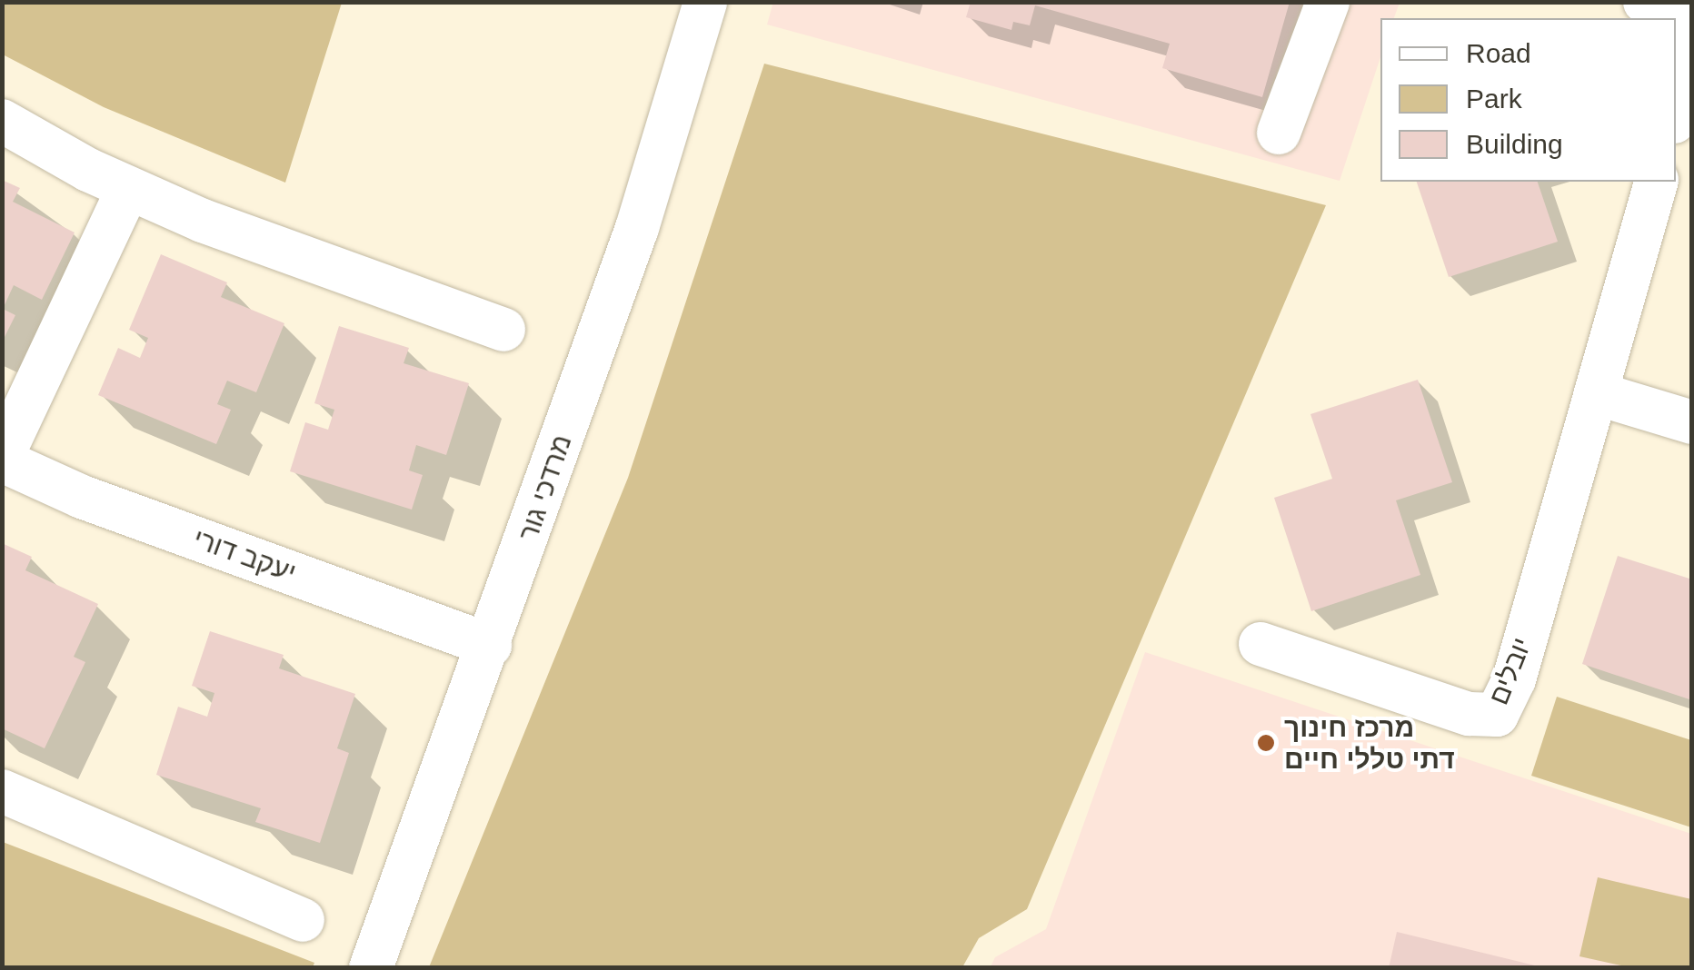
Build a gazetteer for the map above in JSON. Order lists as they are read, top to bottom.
{
  "streets": {
    "street": ["מרדכי גור", "יעקב דורי", "יובלים"]
  },
  "crossings": [
    ["מרדכי גור", "יעקב דורי"]
  ],
  "places": ["מרכז חינוך דתי טללי חיים"],
  "legend": ["Road", "Park", "Building"]
}
